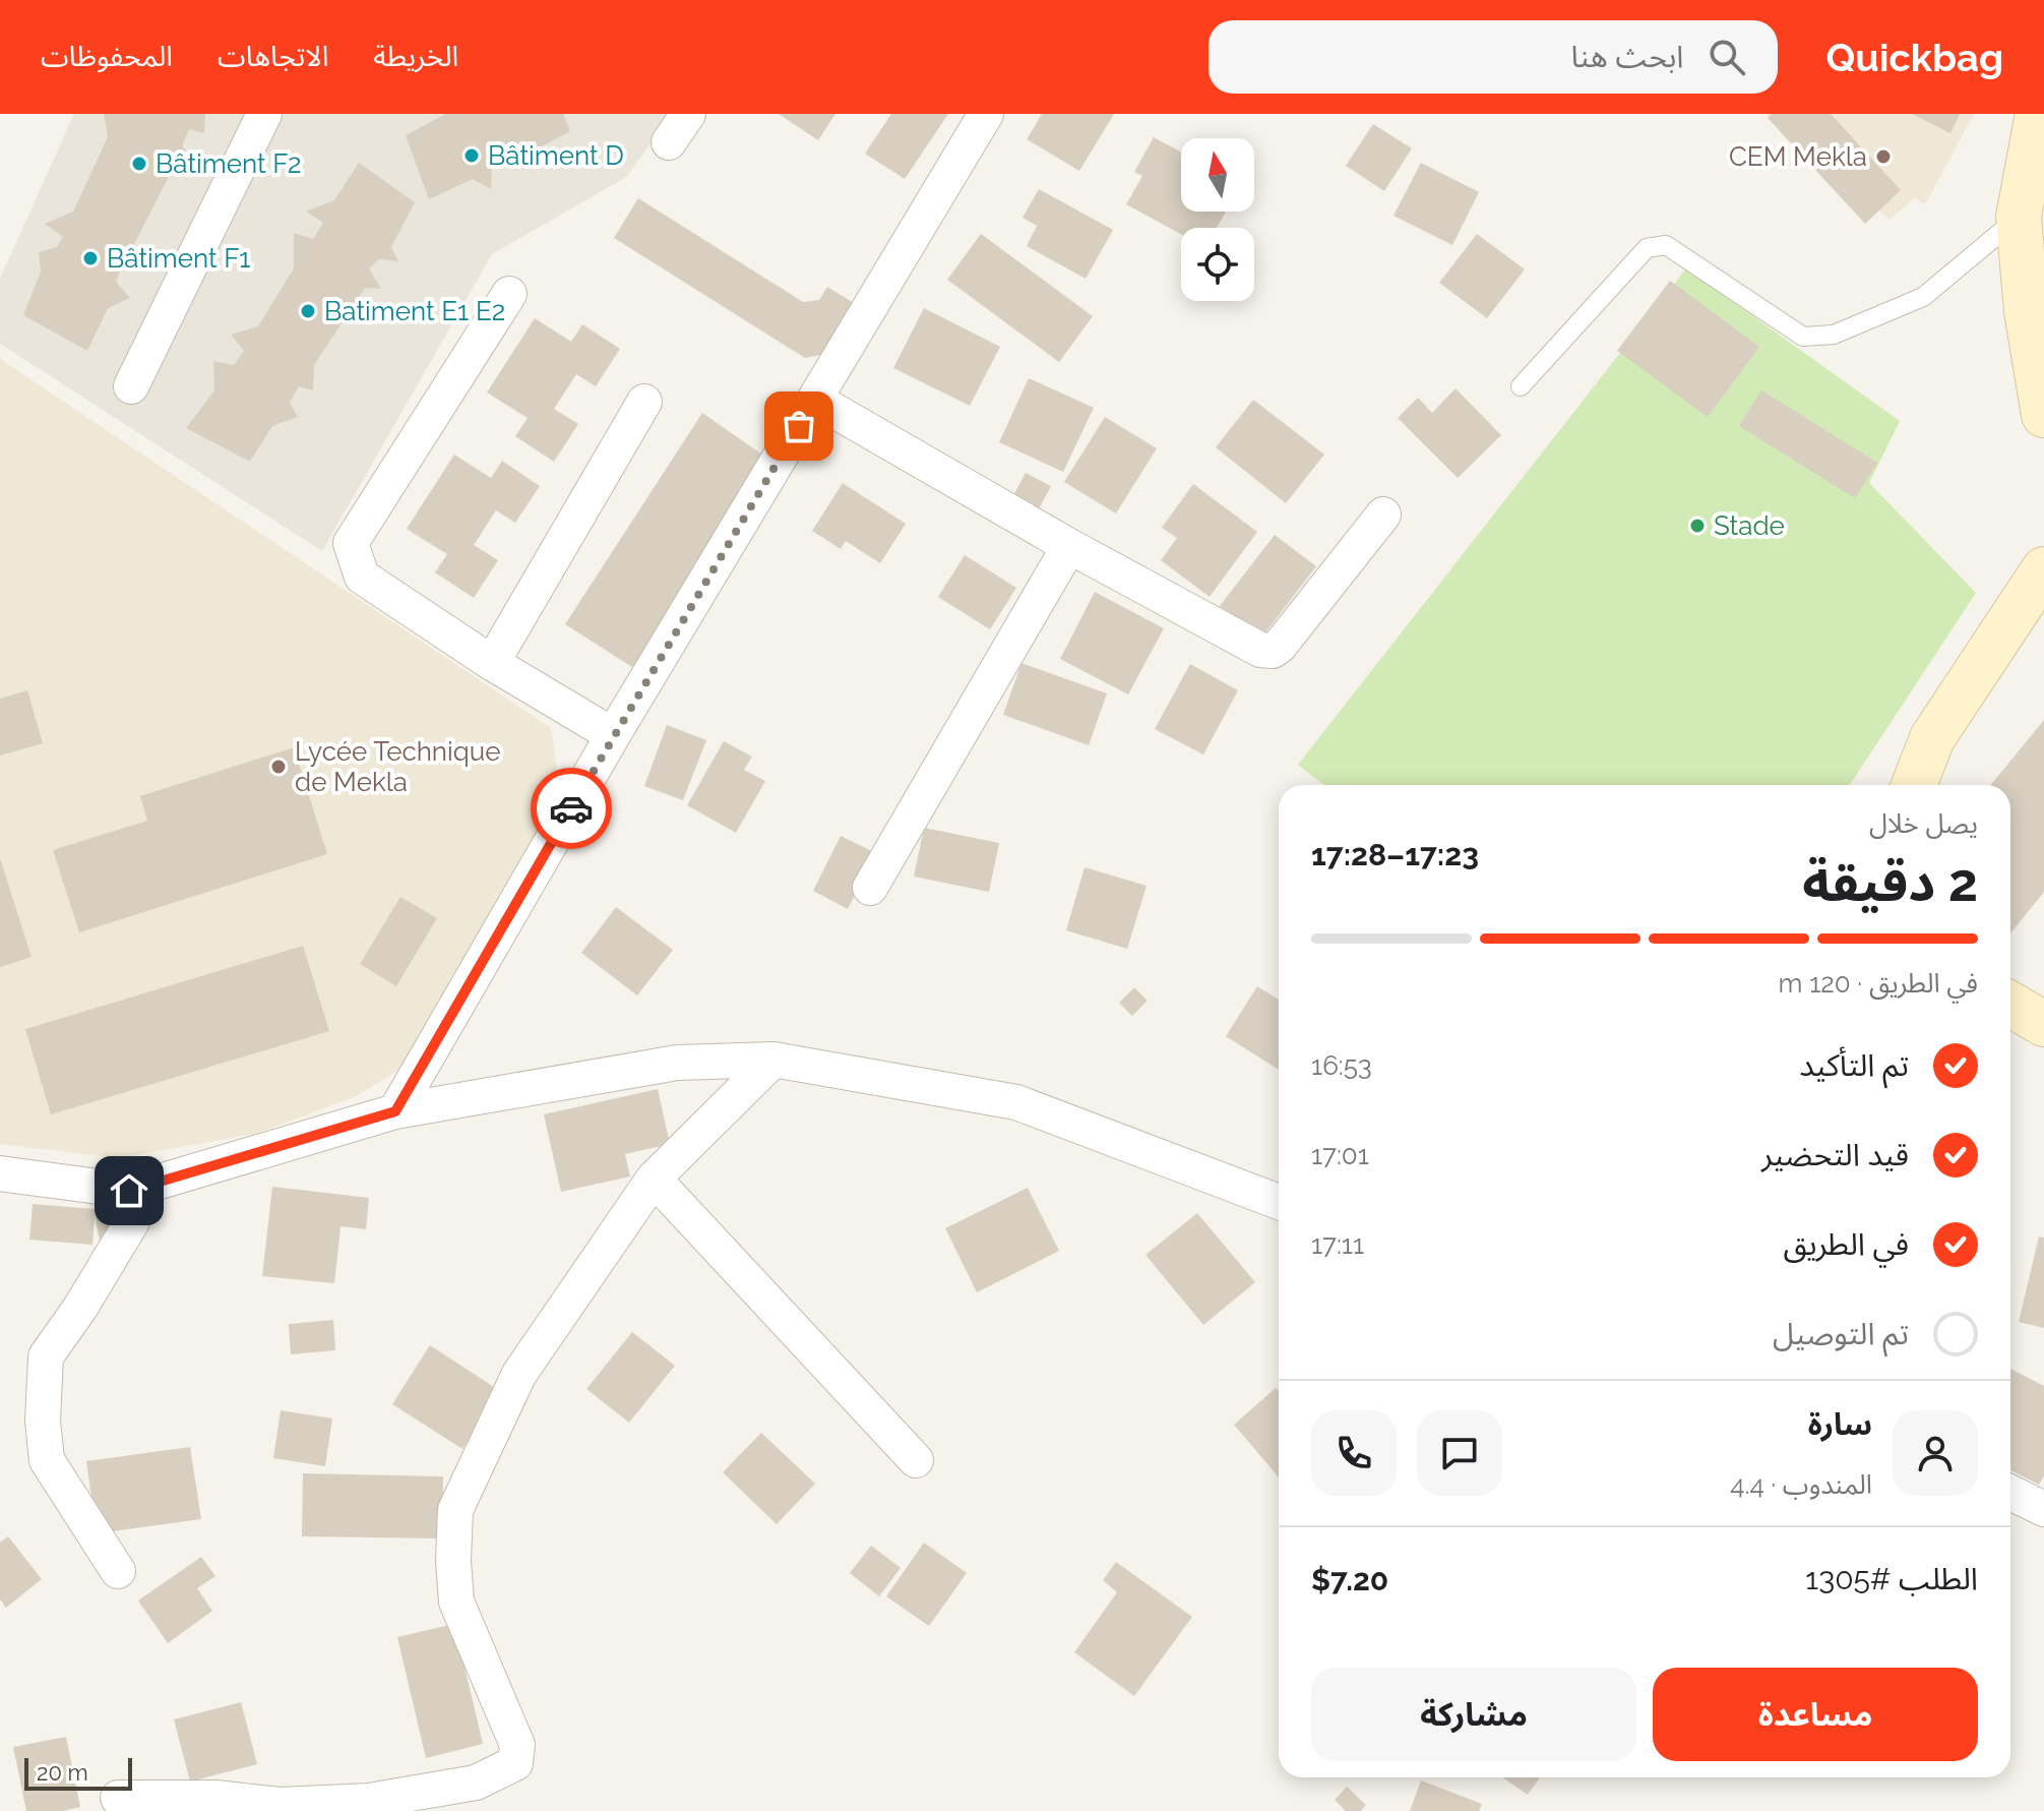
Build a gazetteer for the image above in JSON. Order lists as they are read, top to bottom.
{
  "places": [
    "Bâtiment D",
    "CEM Mekla",
    "Bâtiment F2",
    "Bâtiment F1",
    "Batiment E1 E2",
    "Stade",
    "Lycée Technique de Mekla"
  ],
  "scale_bar": "20 m",
  "north": "top",
  "page": {
    "header": "Quickbag",
    "search": "ابحث هنا",
    "nav": ["الخريطة", "الاتجاهات", "المحفوظات"],
    "heading": ["2 دقيقة", "يصل خلال", "17:23–17:28"],
    "panel": [
      "سارة",
      "المندوب · 4.4",
      "الطلب #1305",
      "$7.20"
    ],
    "bar": "في الطريق · 120 m",
    "list": [
      ["تم التأكيد", "16:53"],
      ["قيد التحضير", "17:01"],
      ["في الطريق", "17:11"],
      "تم التوصيل"
    ],
    "buttons": ["مساعدة", "مشاركة"],
    "scale": "20 m"
  }
}
